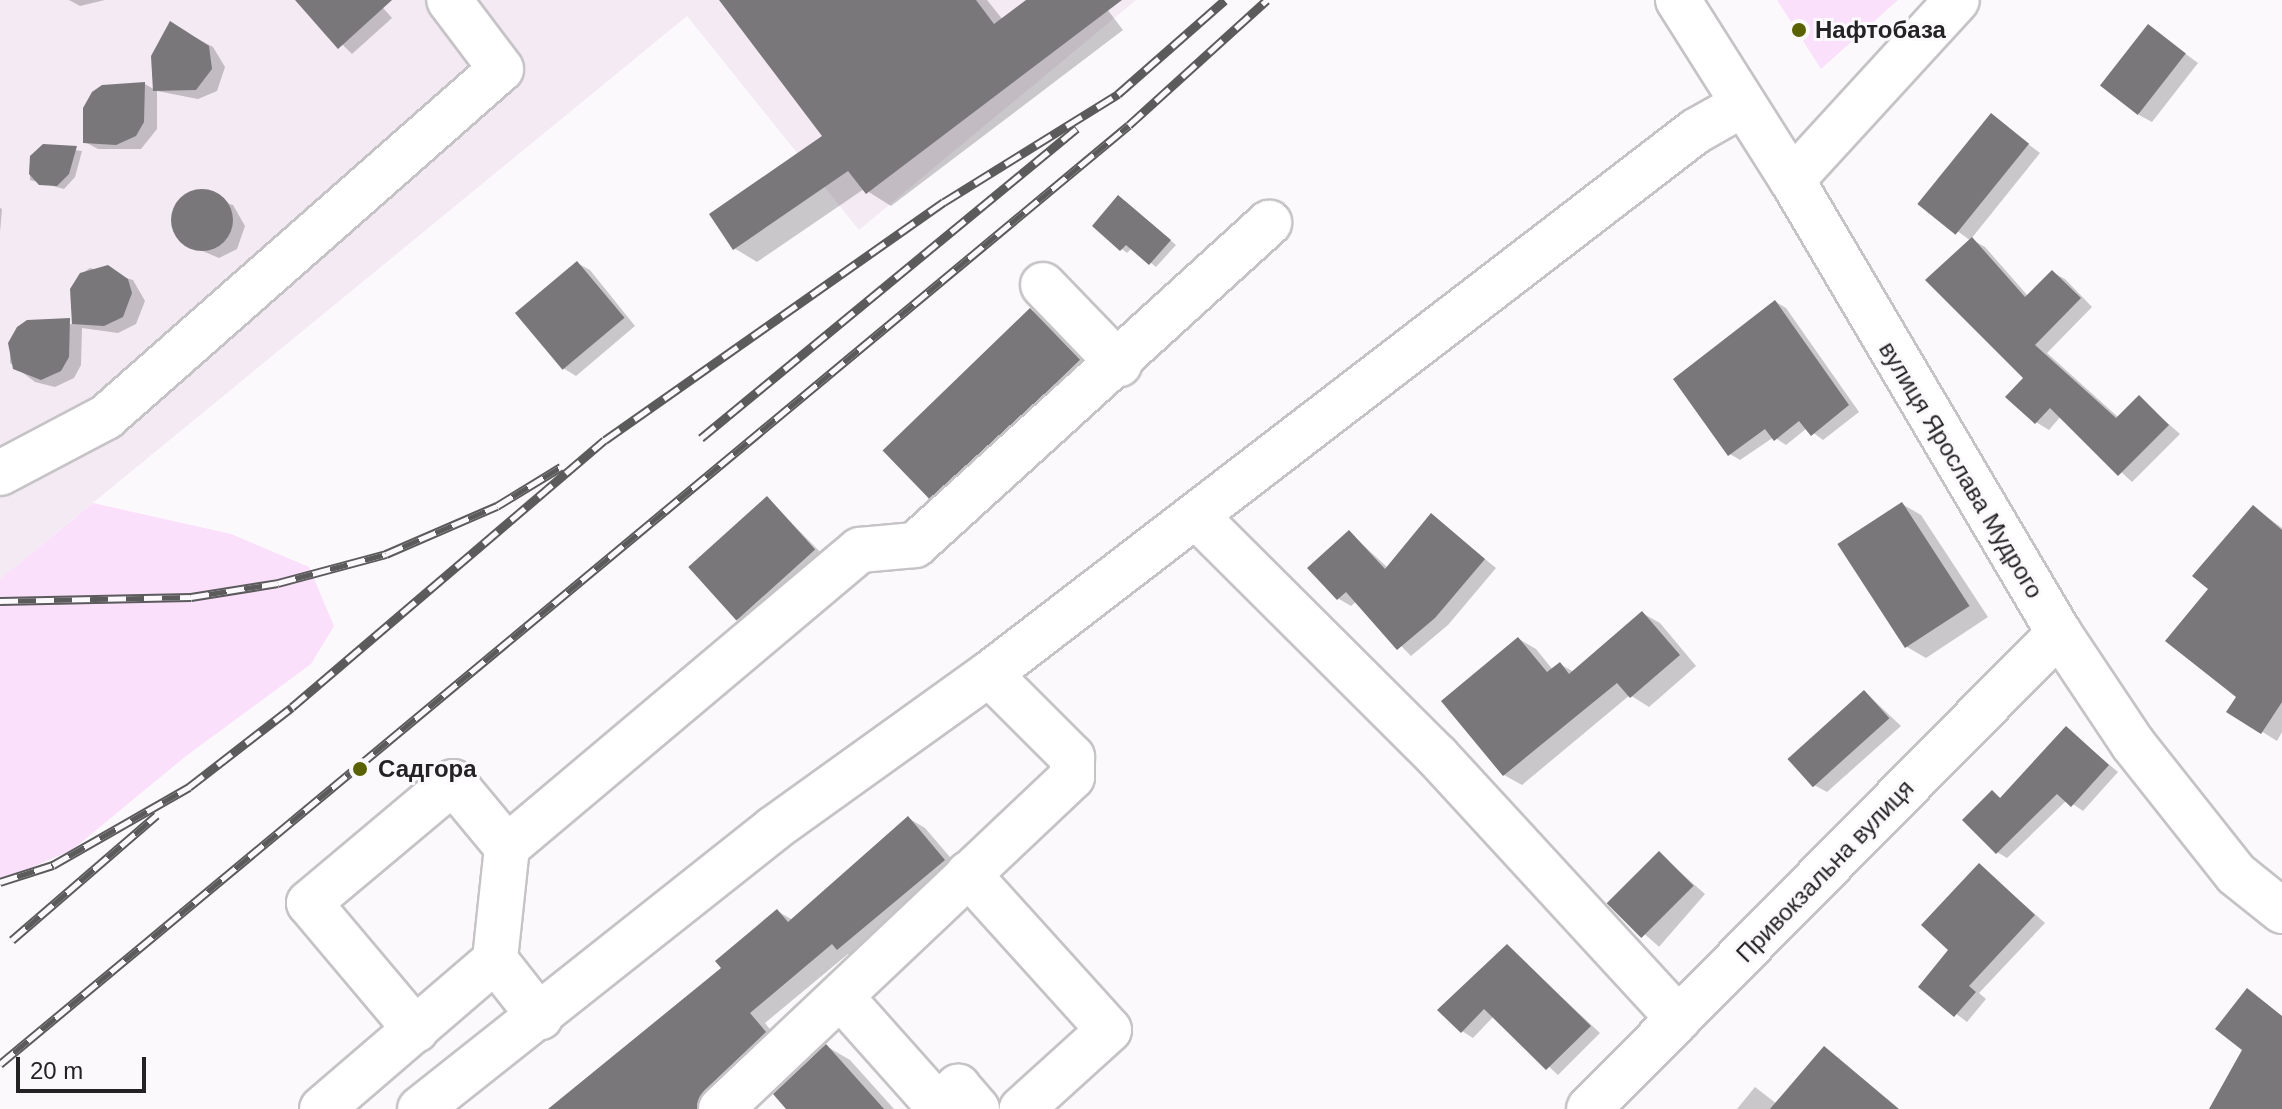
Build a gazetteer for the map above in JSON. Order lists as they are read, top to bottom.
{
  "streets": {
    "street": ["вулиця Ярослава Мудрого", "Привокзальна вулиця"]
  },
  "crossings": [
    ["вулиця Ярослава Мудрого", "Привокзальна вулиця"]
  ],
  "places": ["Нафтобаза", "Садгора"],
  "scale_bar": "20 m"
}
